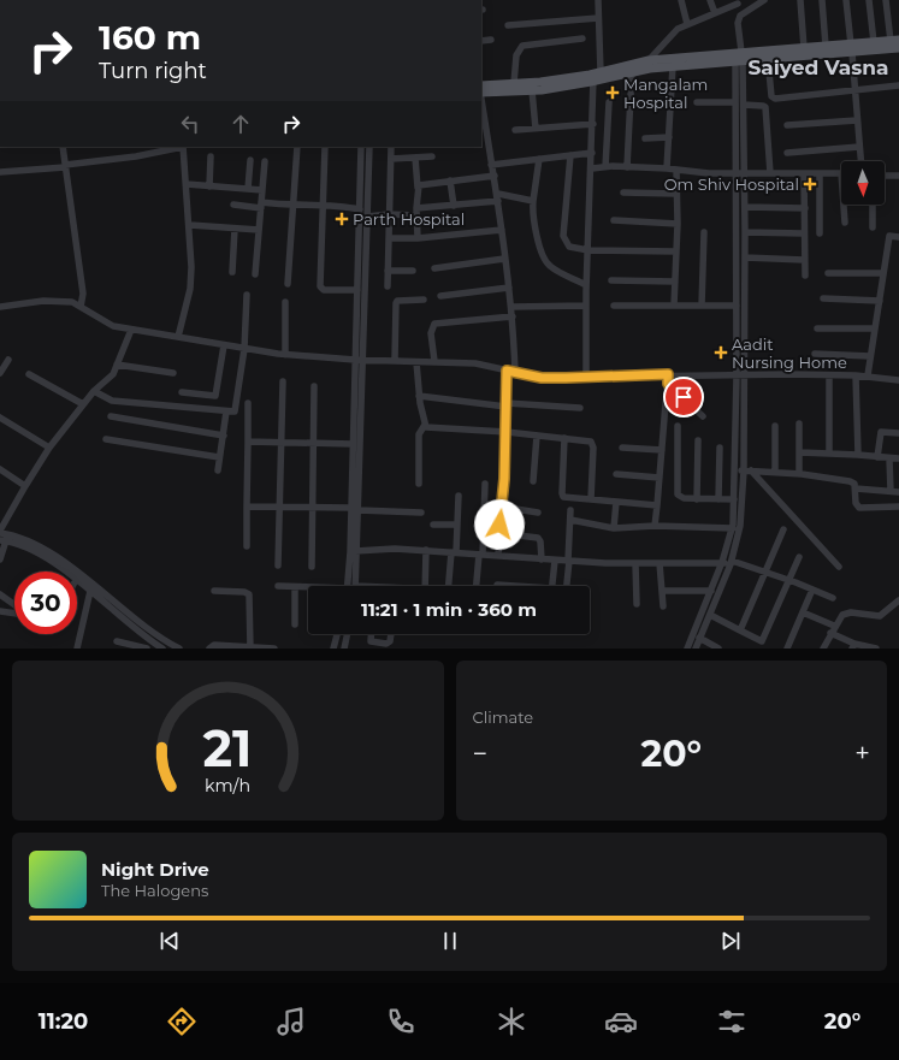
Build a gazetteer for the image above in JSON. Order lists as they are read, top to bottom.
{
  "districts": ["Saiyed Vasna"],
  "places": {
    "health": [
      "Mangalam Hospital",
      "Om Shiv Hospital",
      "Parth Hospital",
      "Aadit Nursing Home"
    ]
  },
  "north": "bottom",
  "page": {
    "turn": ["160 m", "Turn right"],
    "limit": "30",
    "trip": "11:21 · 1 min · 360 m",
    "tile": "Climate",
    "heat": ["−", "20°", "+"],
    "song": ["Night Drive", "The Halogens"],
    "tabs": ["11:20", "20°"],
    "gauge": ["21", "km/h"]
  }
}
